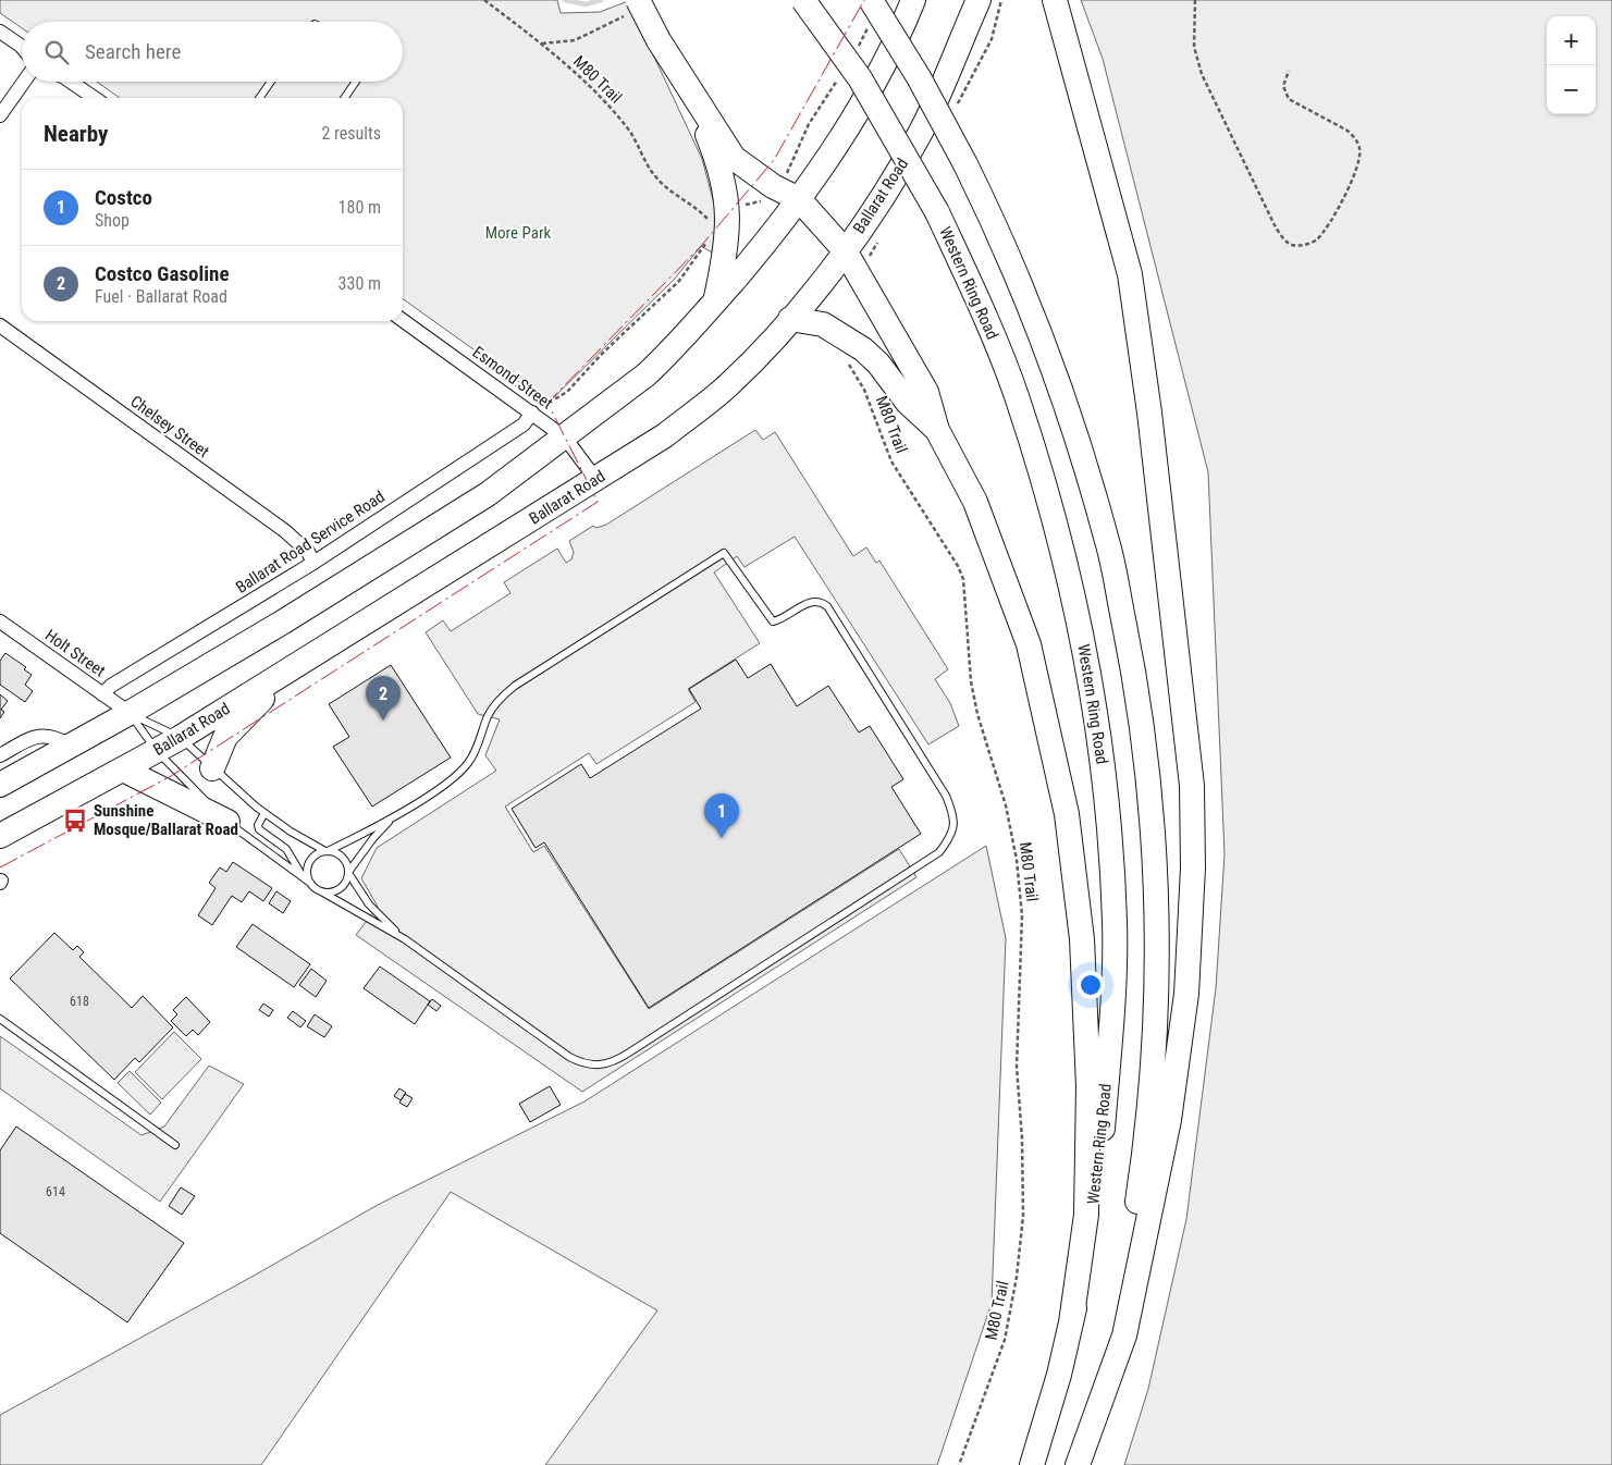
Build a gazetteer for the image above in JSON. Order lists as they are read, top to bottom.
{
  "streets": {
    "highway": ["Ballarat Road", "Western Ring Road"],
    "street": [
      "Esmond Street",
      "Chelsey Street",
      "Ballarat Road Service Road",
      "Holt Street"
    ],
    "path": ["M80 Trail"]
  },
  "crossings": [
    ["Ballarat Road", "Esmond Street"],
    ["Esmond Street", "Ballarat Road Service Road"],
    ["Chelsey Street", "Ballarat Road Service Road"],
    ["Ballarat Road Service Road", "Holt Street"]
  ],
  "parks": ["More Park"],
  "places": {
    "bus stop": ["Sunshine Mosque/Ballarat Road"]
  },
  "house_numbers": ["618", "614"],
  "page": {
    "map_buttons": ["+", "−"],
    "search": "Search here",
    "heading": ["Nearby", "2 results"],
    "list": [
      {
        "mark": "1",
        "name": "Costco",
        "note": "Shop",
        "value": "180 m"
      },
      {
        "mark": "2",
        "name": "Costco Gasoline",
        "note": "Fuel · Ballarat Road",
        "value": "330 m"
      }
    ],
    "pins": ["2", "1"]
  }
}
